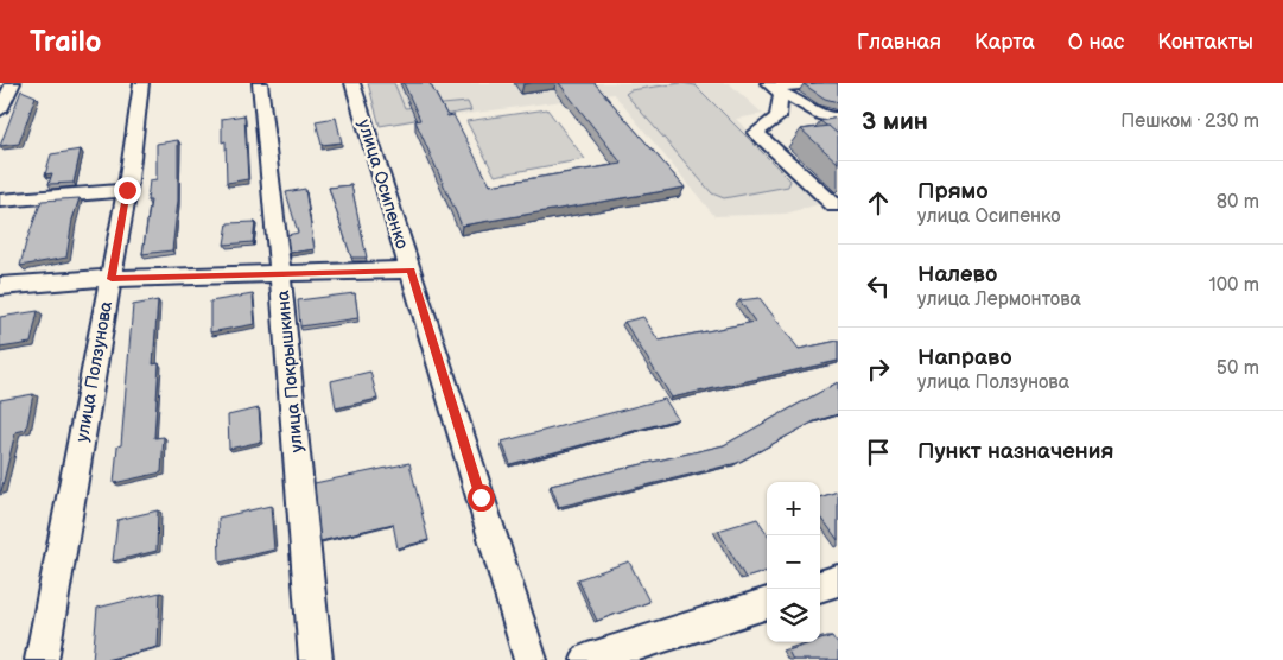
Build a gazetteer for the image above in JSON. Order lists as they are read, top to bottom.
{
  "streets": {
    "street": ["улица Осипенко", "улица Ползунова", "улица Покрышкина"]
  },
  "page": {
    "header": "Trailo",
    "nav": [
      "Главная",
      "Карта",
      "О нас",
      "Контакты"
    ],
    "heading": ["3 мин", "Пешком · 230 m"],
    "list": [
      ["Прямо", "улица Осипенко", "80 m"],
      ["Налево", "улица Лермонтова", "100 m"],
      ["Направо", "улица Ползунова", "50 m"],
      "Пункт назначения"
    ],
    "map_buttons": ["+", "−"]
  }
}
